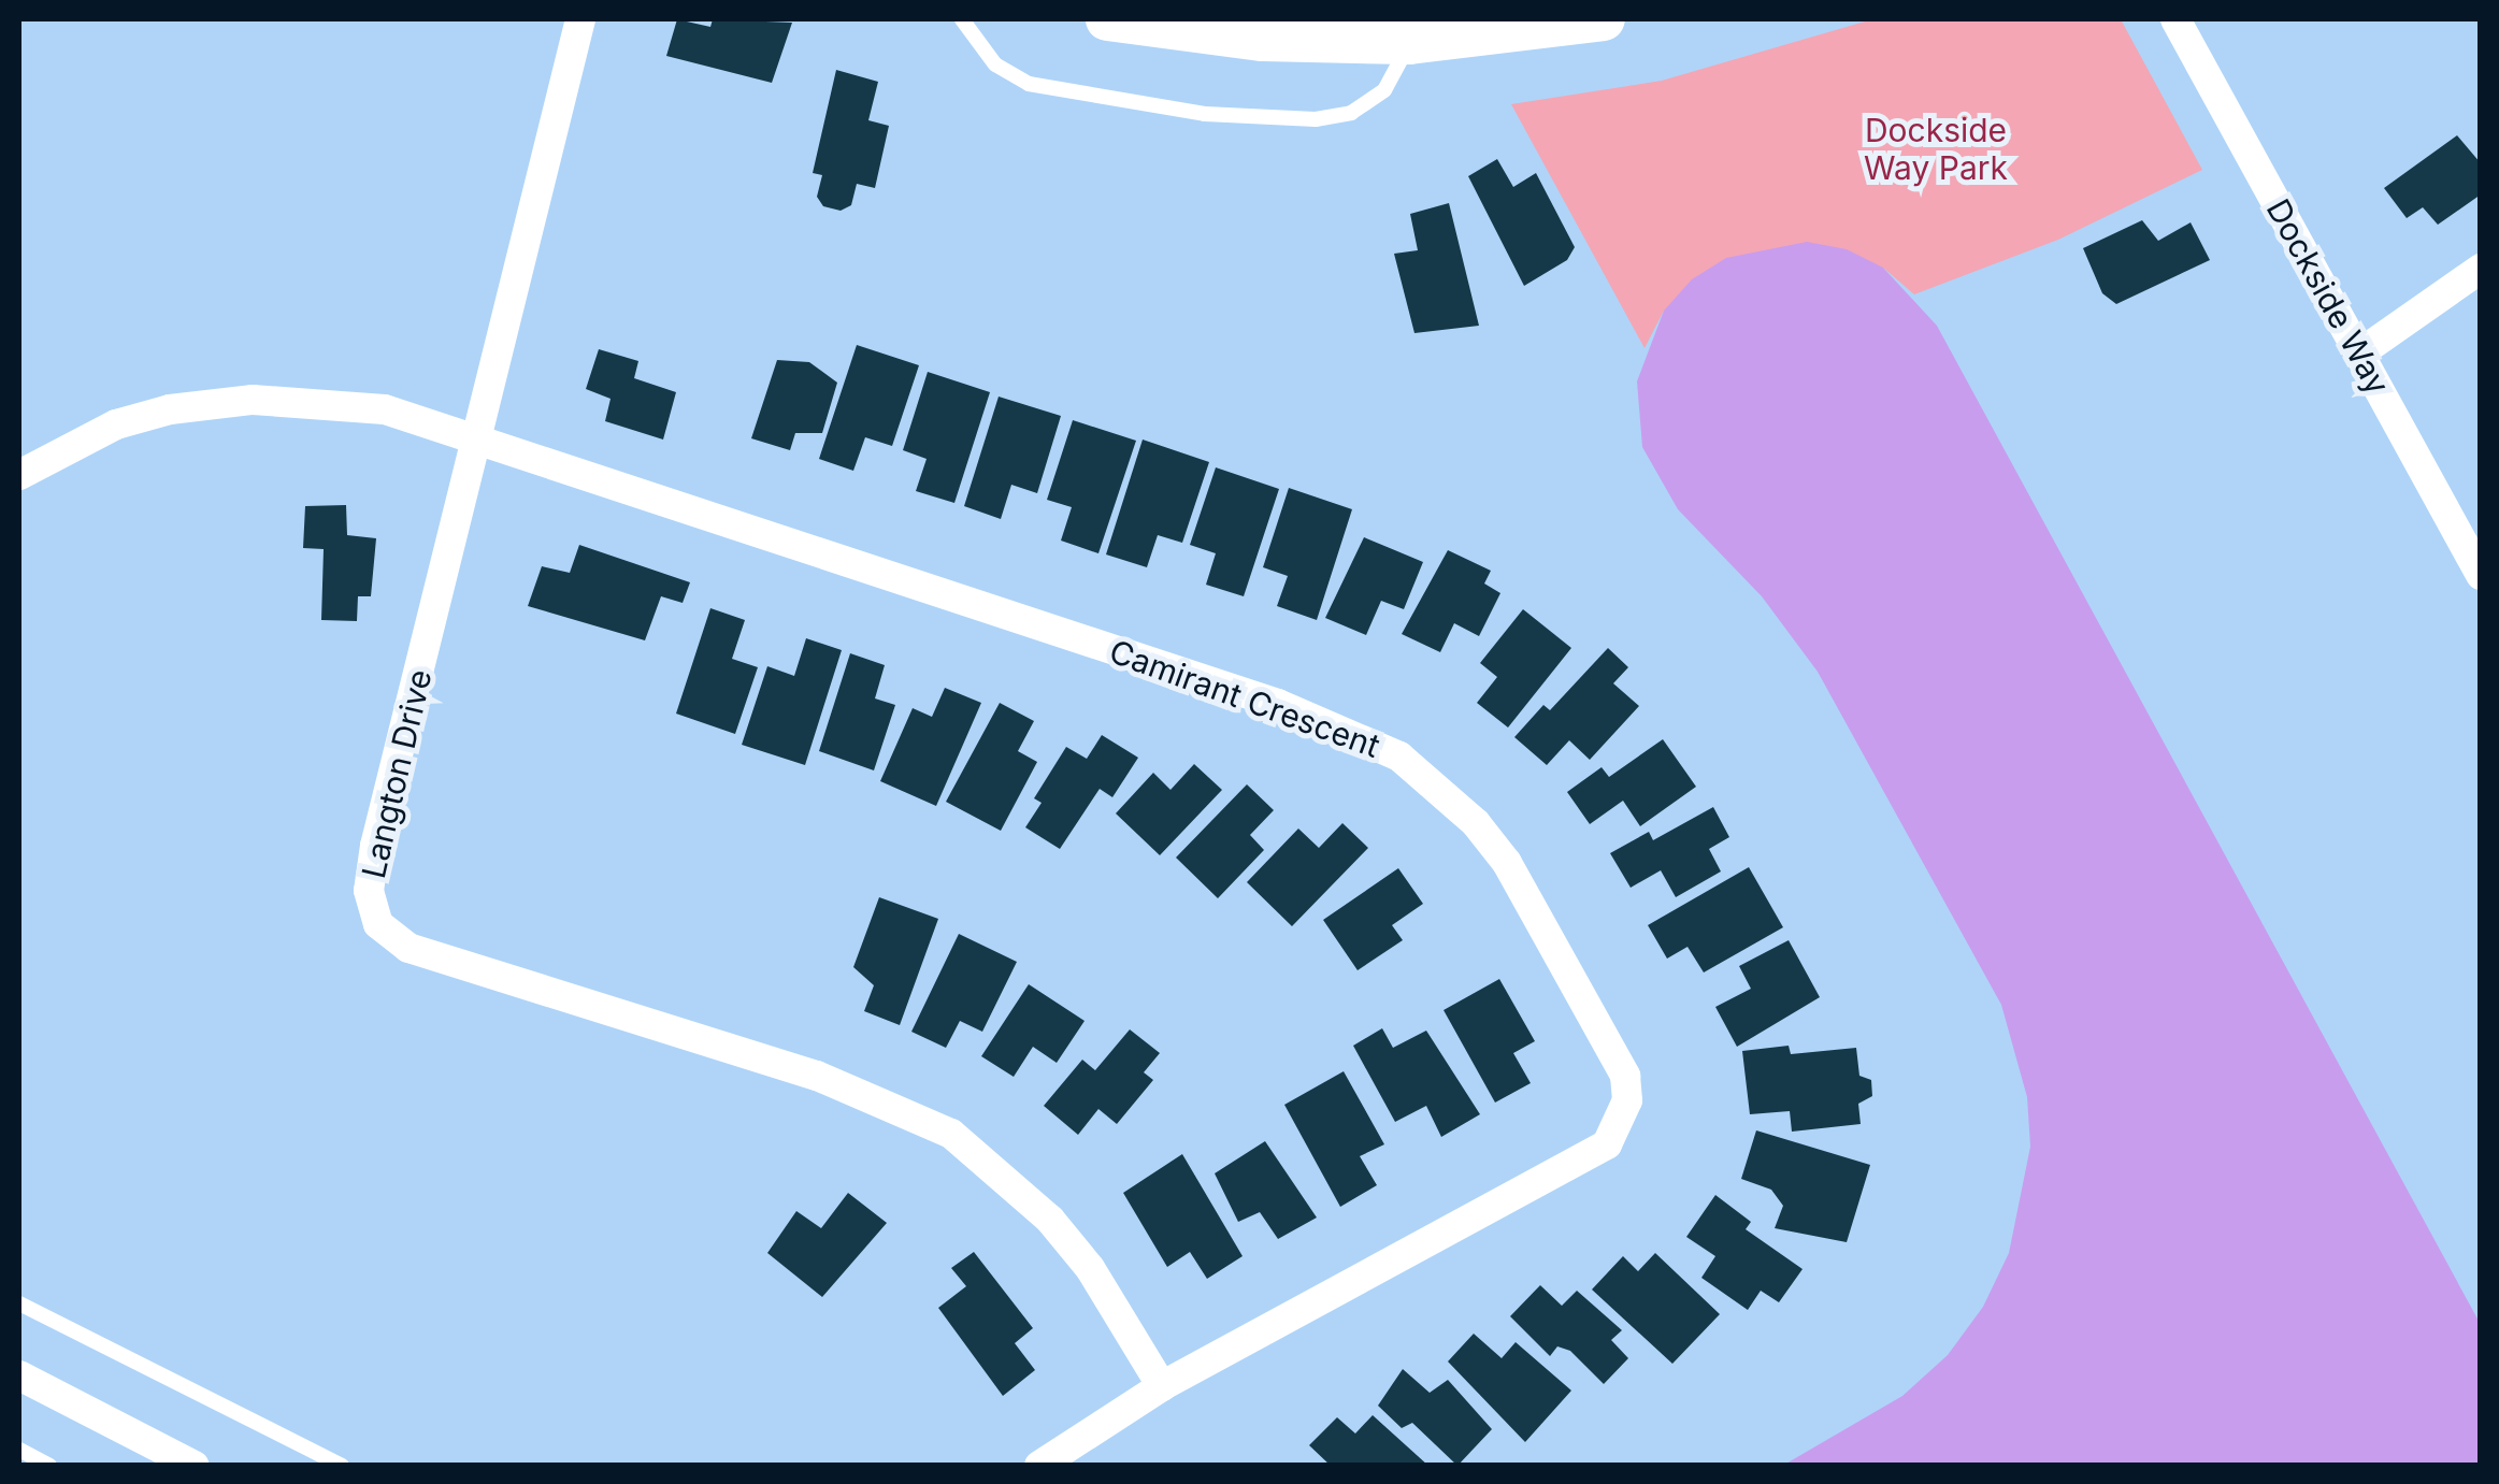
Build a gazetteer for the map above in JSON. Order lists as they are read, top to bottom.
{
  "streets": {
    "street": ["Dockside Way", "Camirant Crescent", "Langton Drive"]
  },
  "crossings": [
    ["Camirant Crescent", "Langton Drive"]
  ],
  "parks": ["Dockside Way Park"]
}
